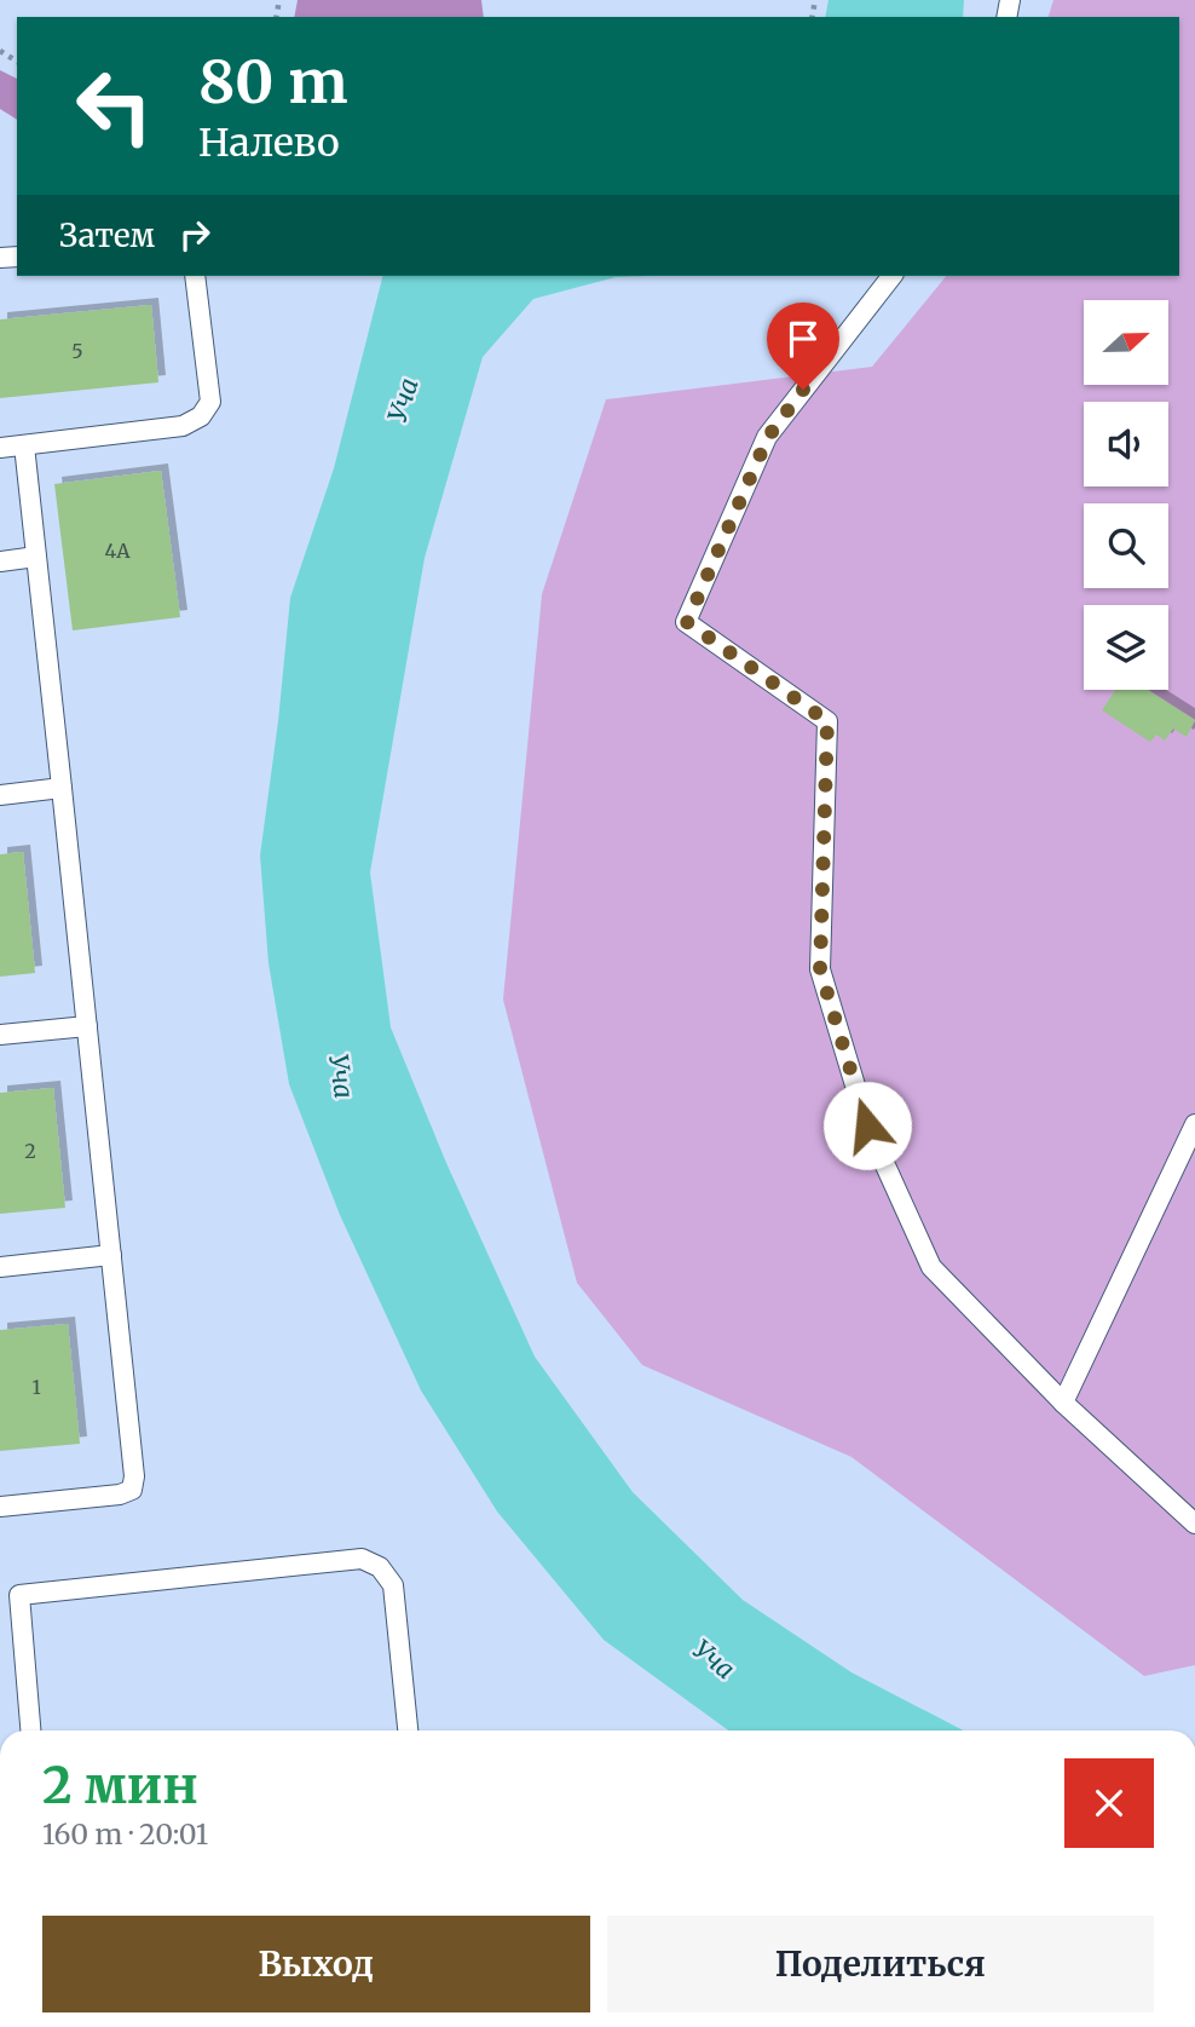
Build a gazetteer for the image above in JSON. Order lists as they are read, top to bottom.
{
  "water": ["Уча"],
  "house_numbers": [
    "5",
    "4А",
    "2",
    "1"
  ],
  "north": "right",
  "page": {
    "turn": ["80 m", "Налево"],
    "then": "Затем",
    "heading": ["2 мин", "160 m · 20:01"],
    "buttons": ["Выход", "Поделиться"]
  }
}
